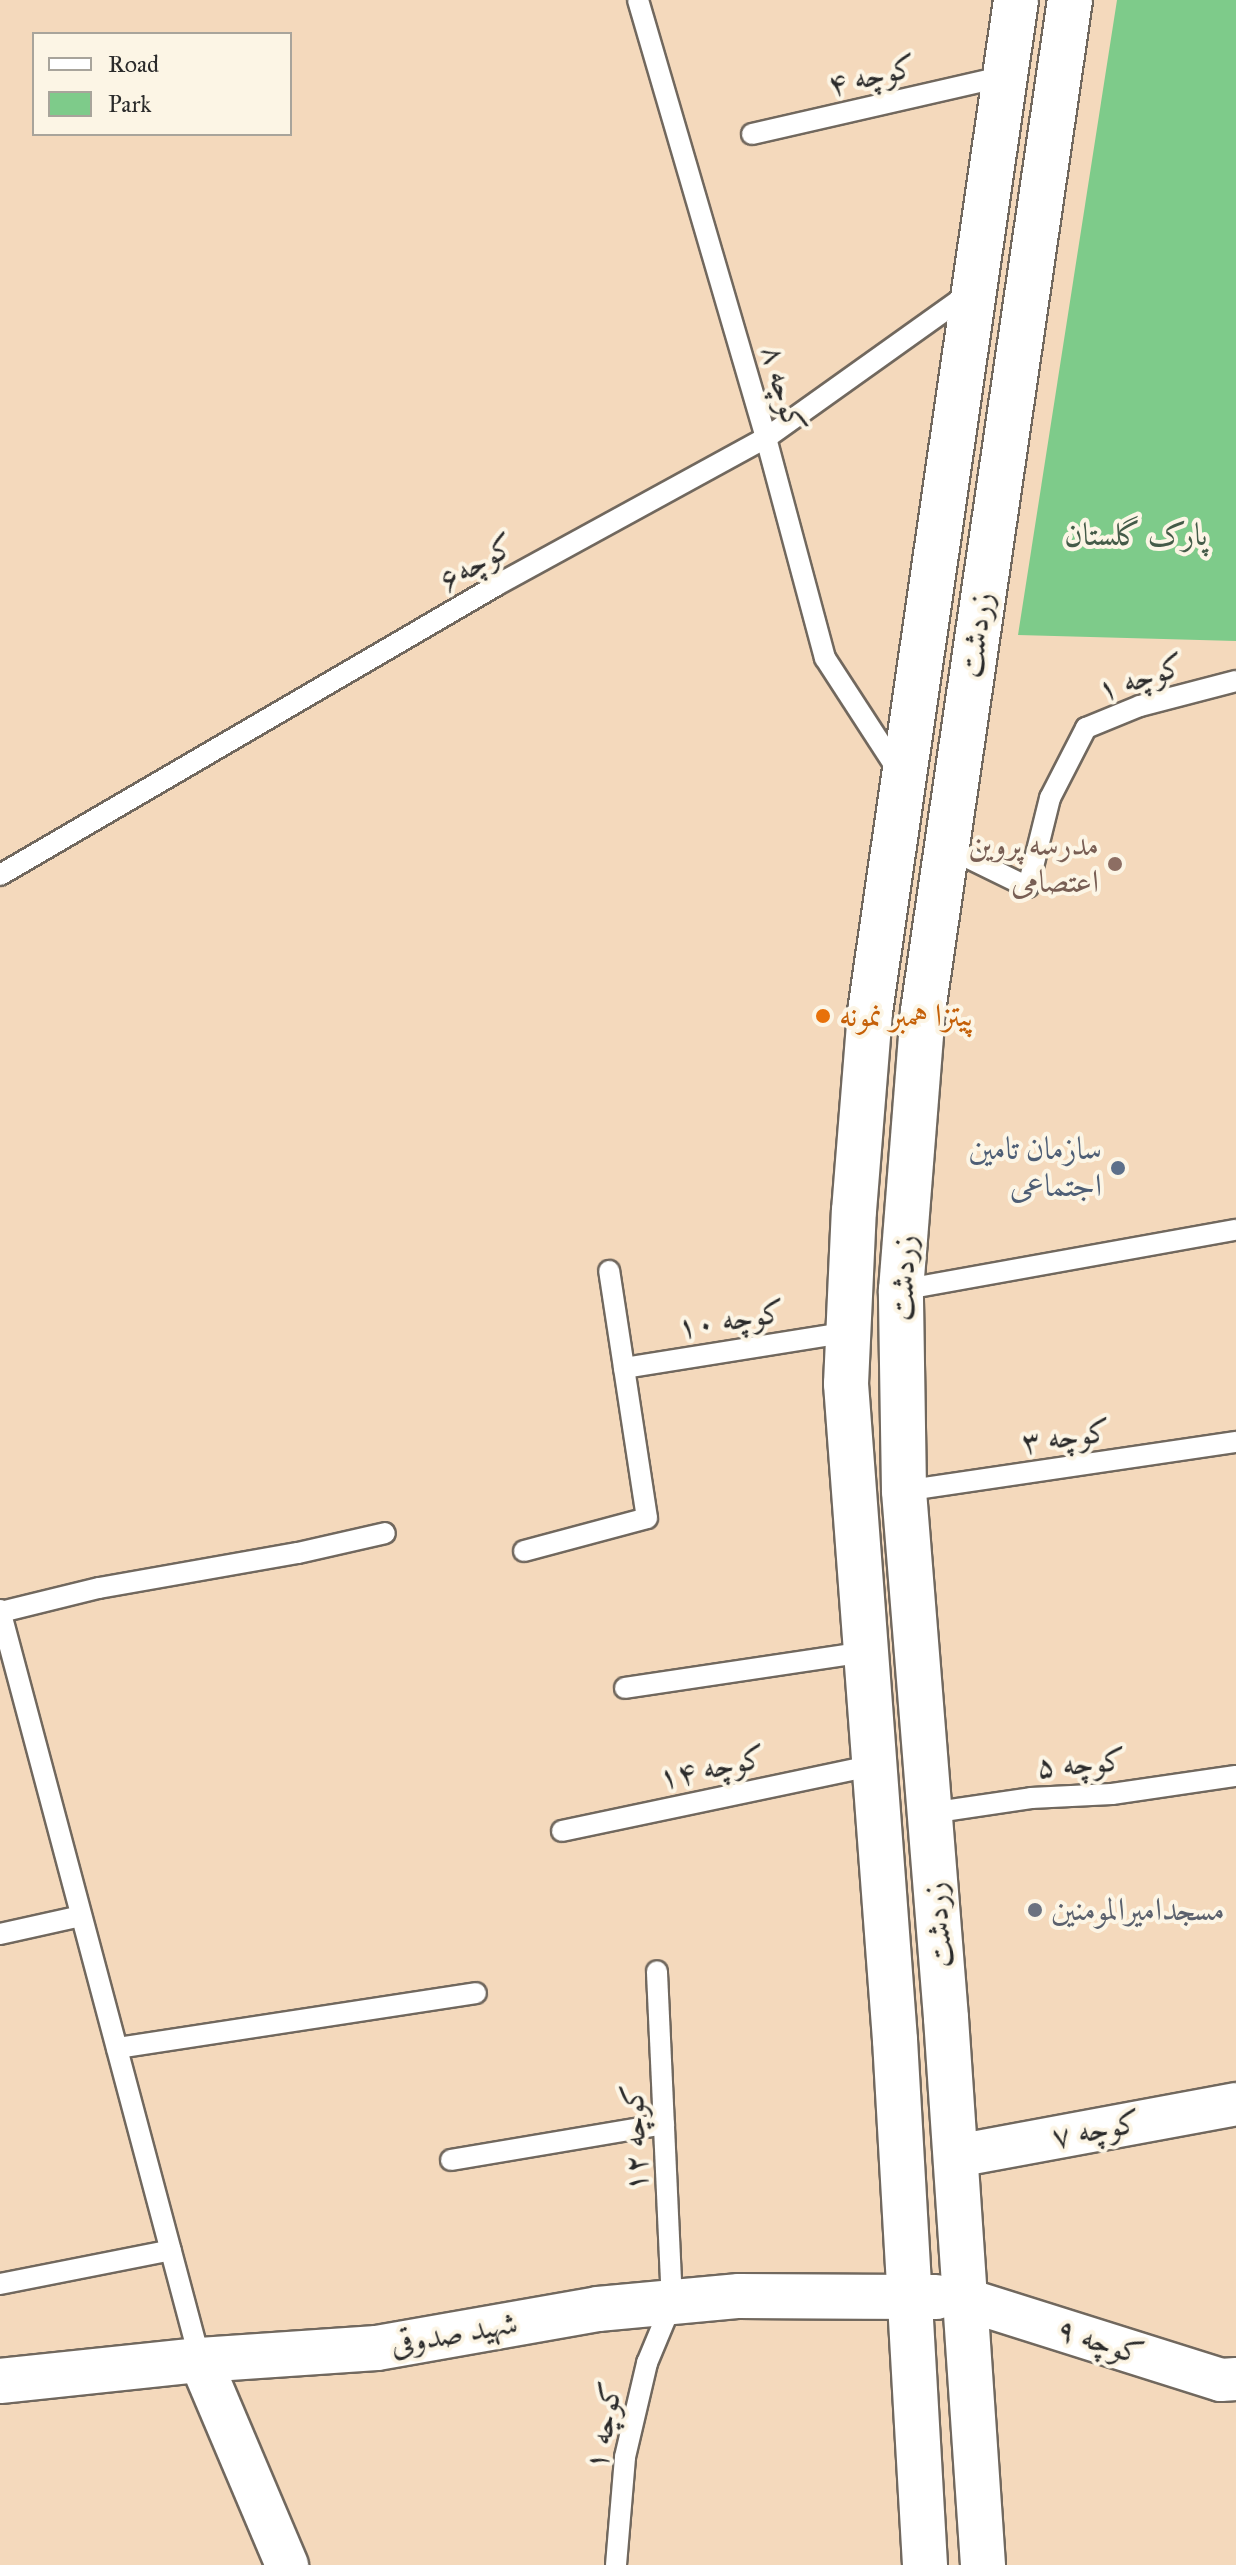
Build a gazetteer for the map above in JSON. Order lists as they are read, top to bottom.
{
  "streets": {
    "street": [
      "زردشت",
      "کوچه ۷",
      "شهید صدوقی",
      "کوچه ۹"
    ],
    "lane": [
      "کوچه ۴",
      "کوچه ۸",
      "کوچه۶",
      "کوچه ۱",
      "کوچه ۱۰",
      "کوچه ۳",
      "کوچه ۵",
      "کوچه ۱۴",
      "کوچه ۱۲"
    ]
  },
  "crossings": [
    ["کوچه ۴", "زردشت"],
    ["کوچه ۸", "کوچه۶"],
    ["کوچه ۸", "زردشت"],
    ["کوچه۶", "زردشت"],
    ["زردشت", "کوچه ۱"],
    ["زردشت", "کوچه ۱۰"],
    ["زردشت", "کوچه ۳"],
    ["زردشت", "کوچه ۵"],
    ["زردشت", "کوچه ۱۴"],
    ["زردشت", "کوچه ۷"],
    ["زردشت", "شهید صدوقی"],
    ["زردشت", "کوچه ۹"],
    ["کوچه ۱", "کوچه ۱۲"],
    ["کوچه ۱", "شهید صدوقی"],
    ["کوچه ۱۲", "شهید صدوقی"],
    ["شهید صدوقی", "کوچه ۹"]
  ],
  "parks": ["پارک گلستان"],
  "places": [
    "مدرسه پروین اعتصامی",
    "پیتزا همبر نمونه",
    "سازمان تامین اجتماعی",
    "مسجدامیرالمومنین"
  ],
  "legend": ["Road", "Park"]
}
